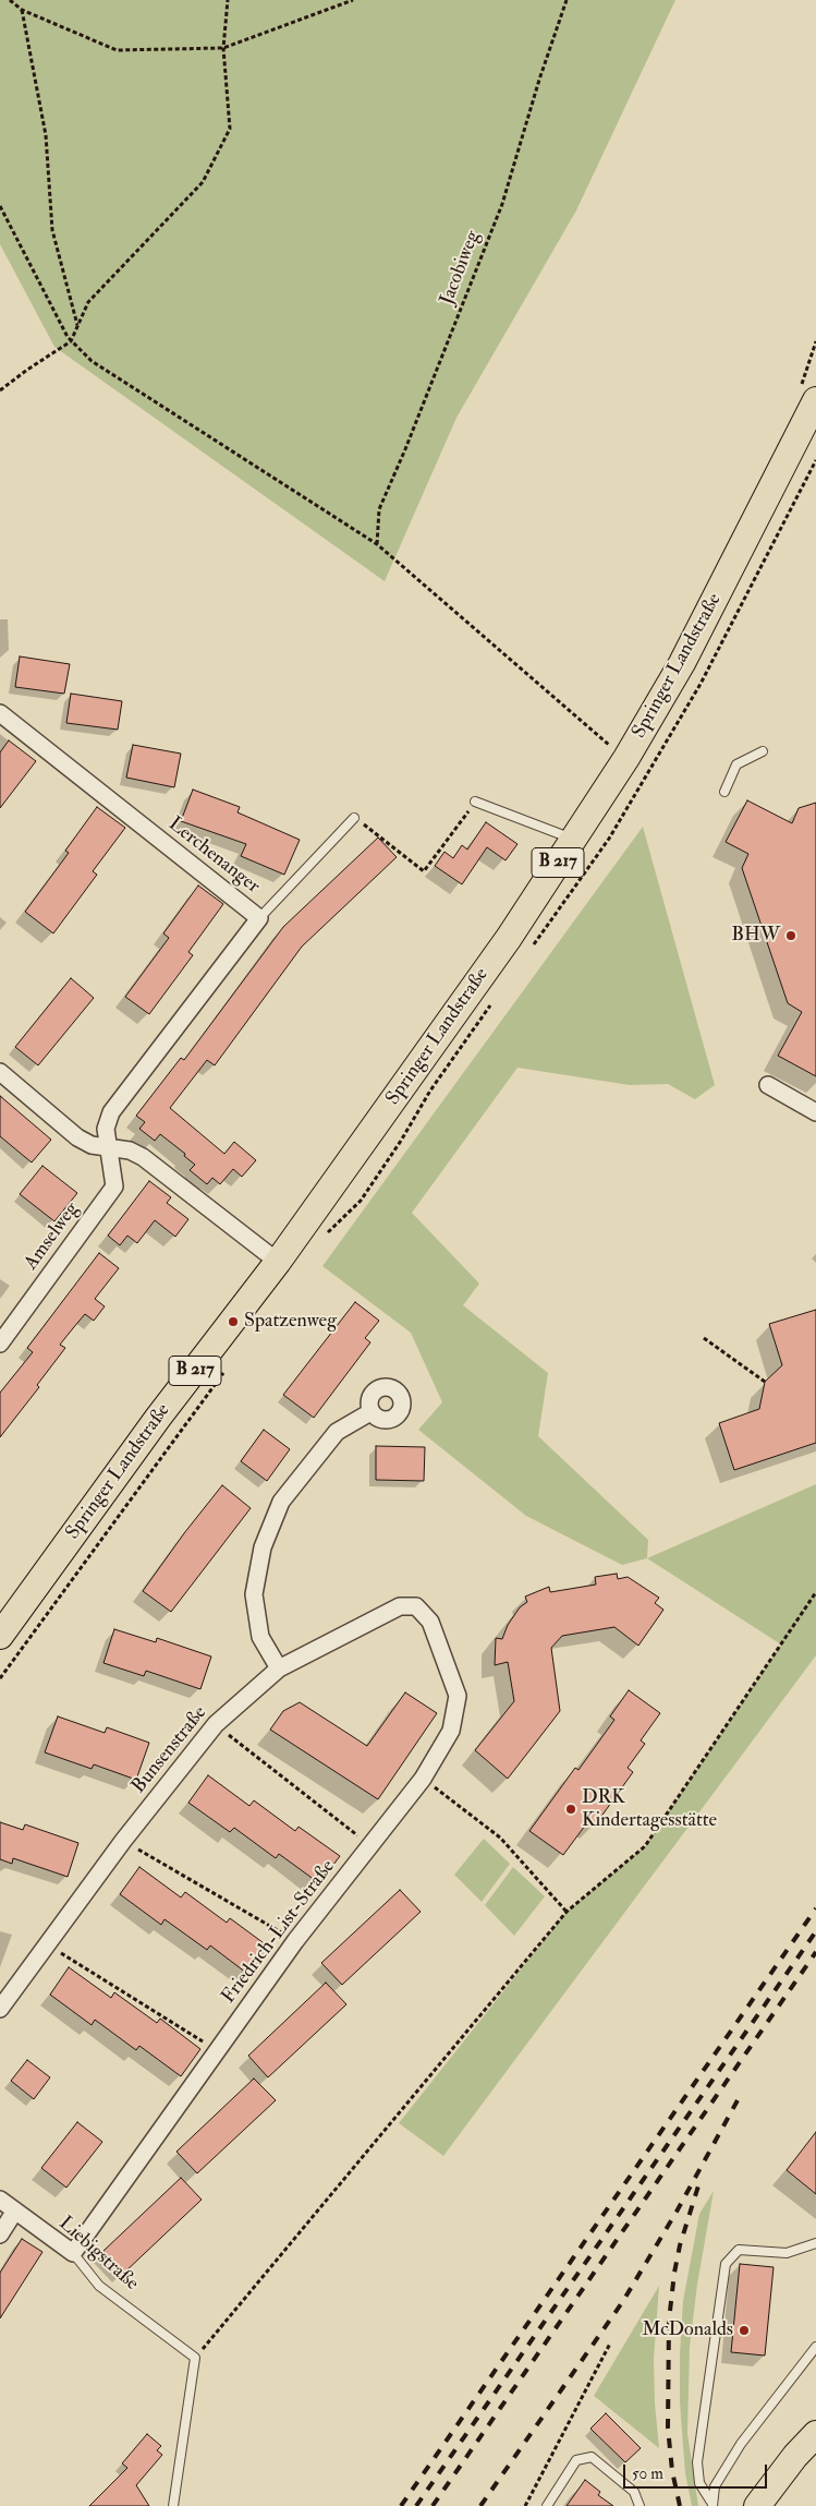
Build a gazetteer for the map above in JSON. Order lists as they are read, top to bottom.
{
  "streets": {
    "main road": ["Springer Landstraße", "B 217"],
    "street": [
      "Lerchenanger",
      "Amselweg",
      "Bunsenstraße",
      "Friedrich-List-Straße",
      "Liebigstraße"
    ],
    "path": ["Jacobiweg"]
  },
  "crossings": [
    ["Lerchenanger", "Amselweg"],
    ["Bunsenstraße", "Friedrich-List-Straße"],
    ["Friedrich-List-Straße", "Liebigstraße"]
  ],
  "places": [
    "BHW",
    "Spatzenweg",
    "DRK Kindertagesstätte",
    "McDonalds"
  ],
  "scale_bar": "50 m"
}
